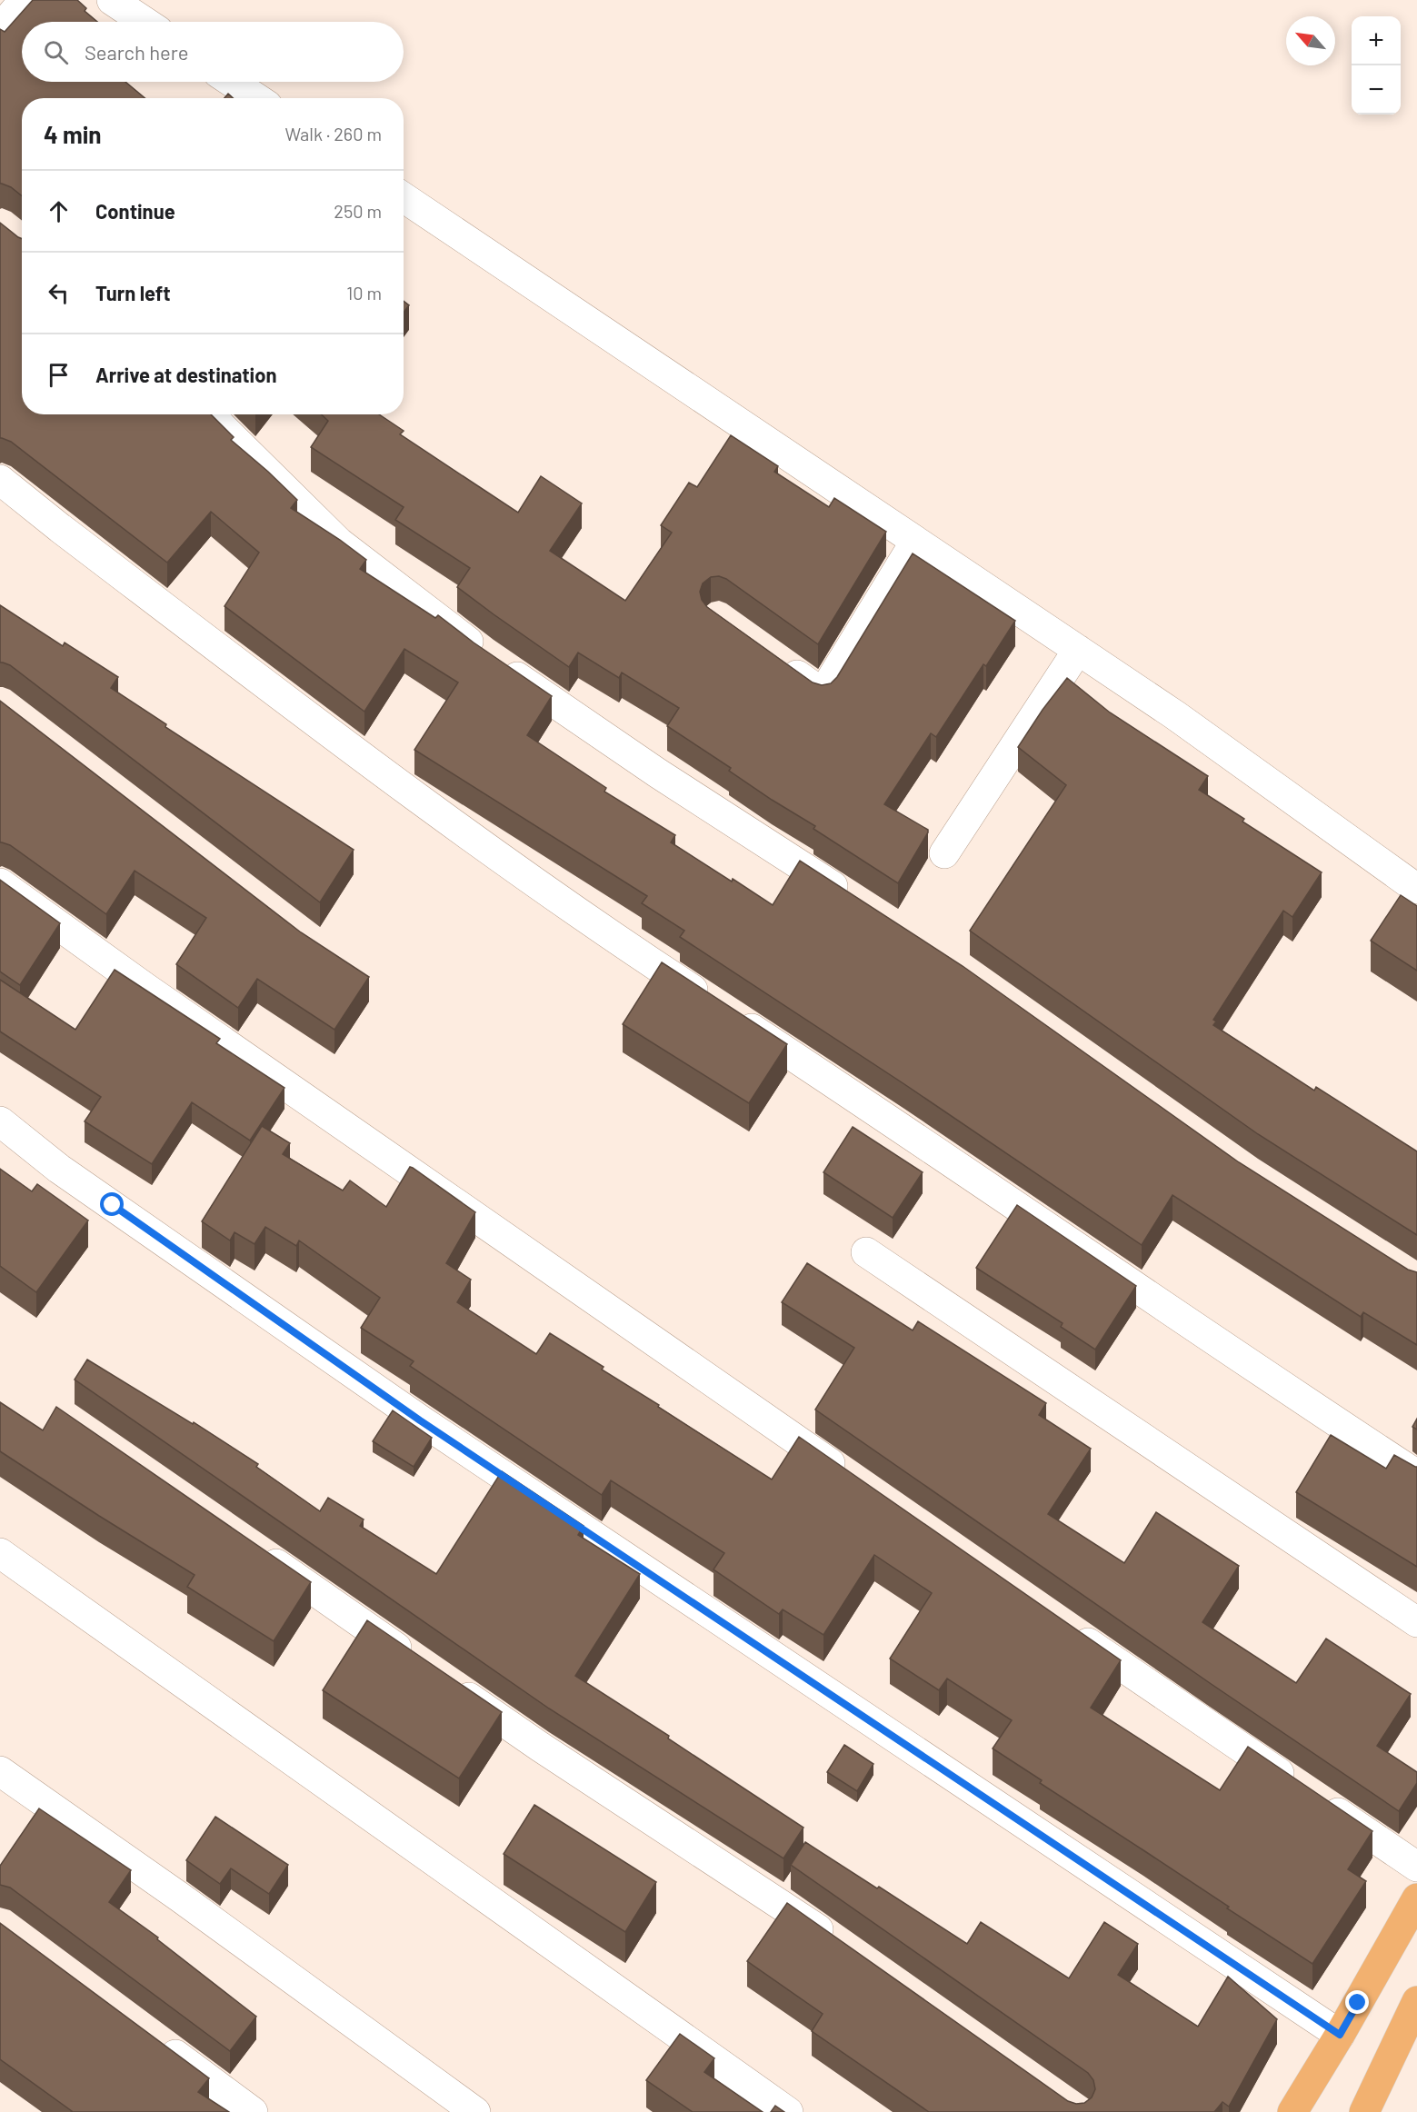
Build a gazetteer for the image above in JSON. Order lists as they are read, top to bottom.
{
  "north": "top left",
  "page": {
    "map_buttons": ["+", "−"],
    "search": "Search here",
    "heading": ["4 min", "Walk · 260 m"],
    "list": [
      ["Continue", "250 m"],
      ["Turn left", "10 m"],
      "Arrive at destination"
    ]
  }
}
